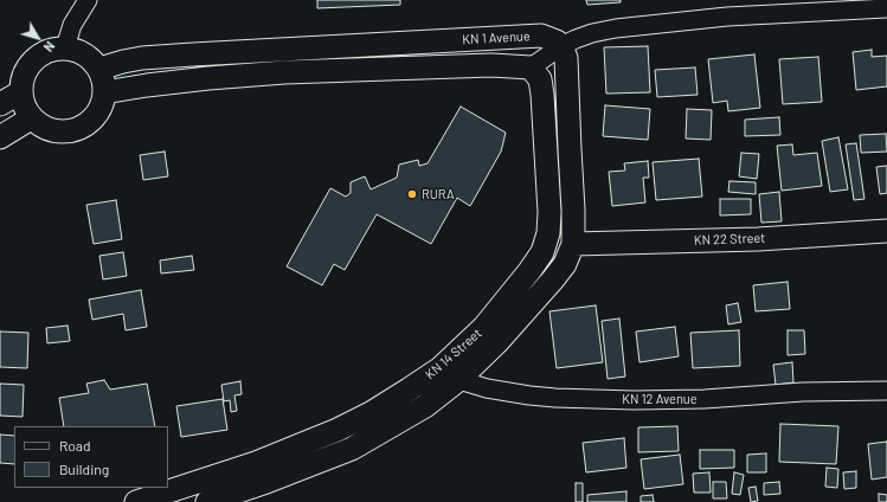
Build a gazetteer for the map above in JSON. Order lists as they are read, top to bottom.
{
  "streets": {
    "street": [
      "KN 1 Avenue",
      "KN 22 Street",
      "KN 14 Street",
      "KN 12 Avenue"
    ]
  },
  "crossings": [
    ["KN 1 Avenue", "KN 14 Street"],
    ["KN 22 Street", "KN 14 Street"],
    ["KN 14 Street", "KN 12 Avenue"]
  ],
  "places": ["RURA"],
  "legend": ["Road", "Building"],
  "north": "bottom right"
}
